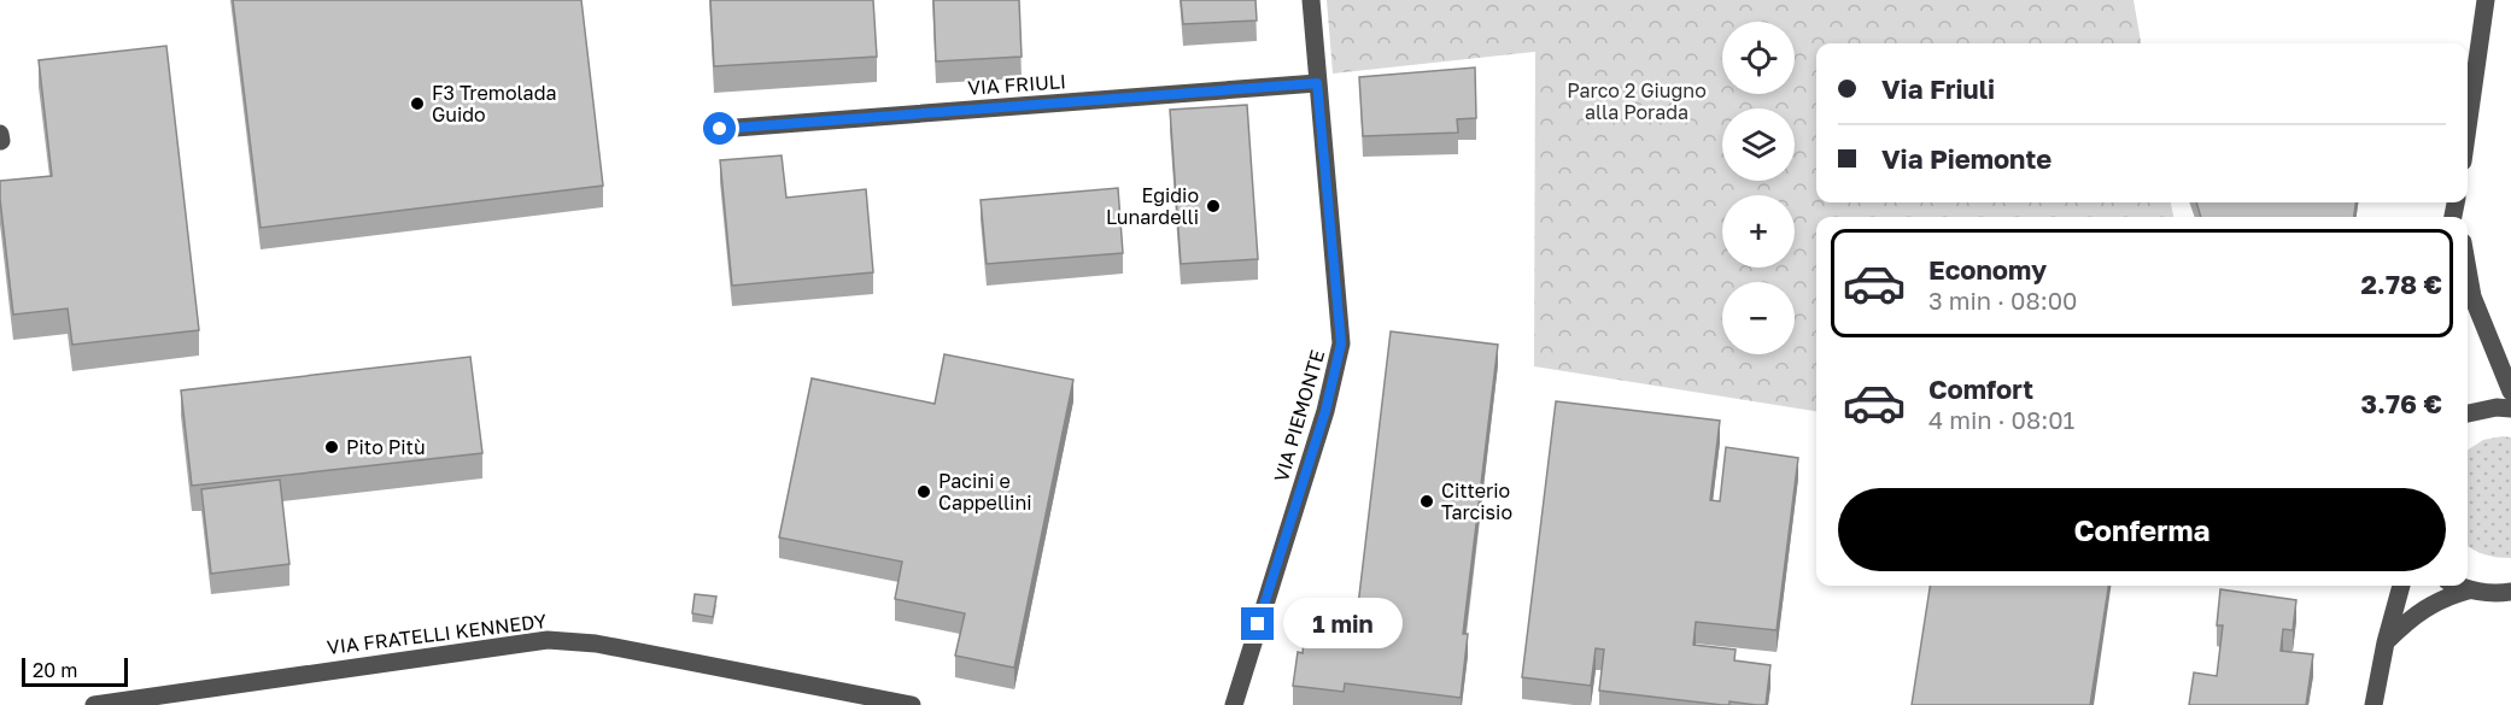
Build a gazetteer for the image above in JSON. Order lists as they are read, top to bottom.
{
  "streets": {
    "street": ["VIA FRIULI", "VIA PIEMONTE", "VIA FRATELLI KENNEDY"]
  },
  "crossings": [
    ["VIA FRIULI", "VIA PIEMONTE"]
  ],
  "parks": ["Parco 2 Giugno alla Porada"],
  "places": [
    "F3 Tremolada Guido",
    "Egidio Lunardelli",
    "Pito Pitù",
    "Pacini e Cappellini",
    "Citterio Tarcisio"
  ],
  "scale_bar": "20 m",
  "page": {
    "map_buttons": ["+", "−"],
    "banner": ["Via Friuli", "Via Piemonte"],
    "list": [
      {
        "name": "Economy",
        "note": "3 min · 08:00",
        "value": "2.78 €"
      },
      {
        "name": "Comfort",
        "note": "4 min · 08:01",
        "value": "3.76 €"
      }
    ],
    "buttons": "Conferma",
    "bubble": "1 min",
    "scale": "20 m"
  }
}
